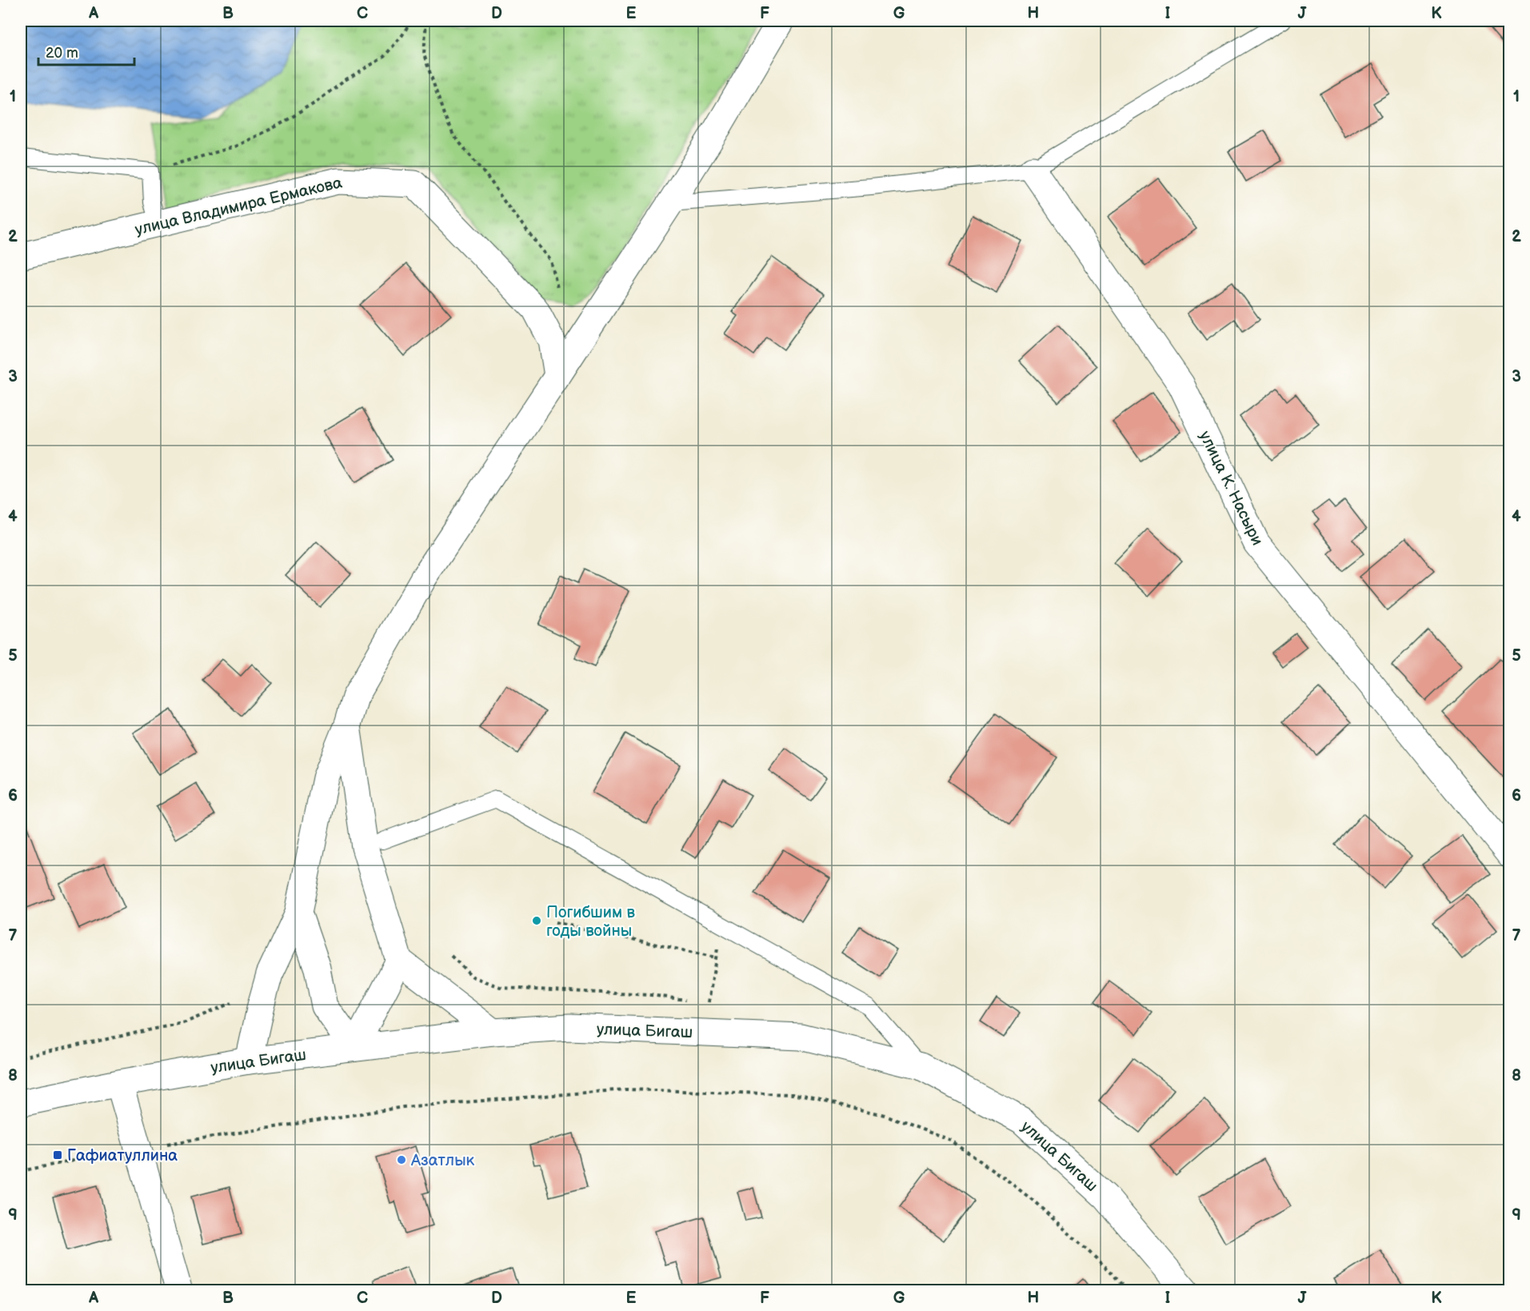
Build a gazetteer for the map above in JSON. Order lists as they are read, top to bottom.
{
  "streets": {
    "street": ["улица Владимира Ермакова", "улица К. Насыри", "улица Бигаш"]
  },
  "places": {
    "other": ["Погибшим в годы войны", "Азатлык"],
    "transit": ["Гафиатуллина"]
  },
  "scale_bar": "20 m",
  "grid": {
    "columns": [
      "A",
      "B",
      "C",
      "D",
      "E",
      "F",
      "G",
      "H",
      "I",
      "J",
      "K"
    ],
    "rows": [
      "1",
      "2",
      "3",
      "4",
      "5",
      "6",
      "7",
      "8",
      "9"
    ]
  }
}
